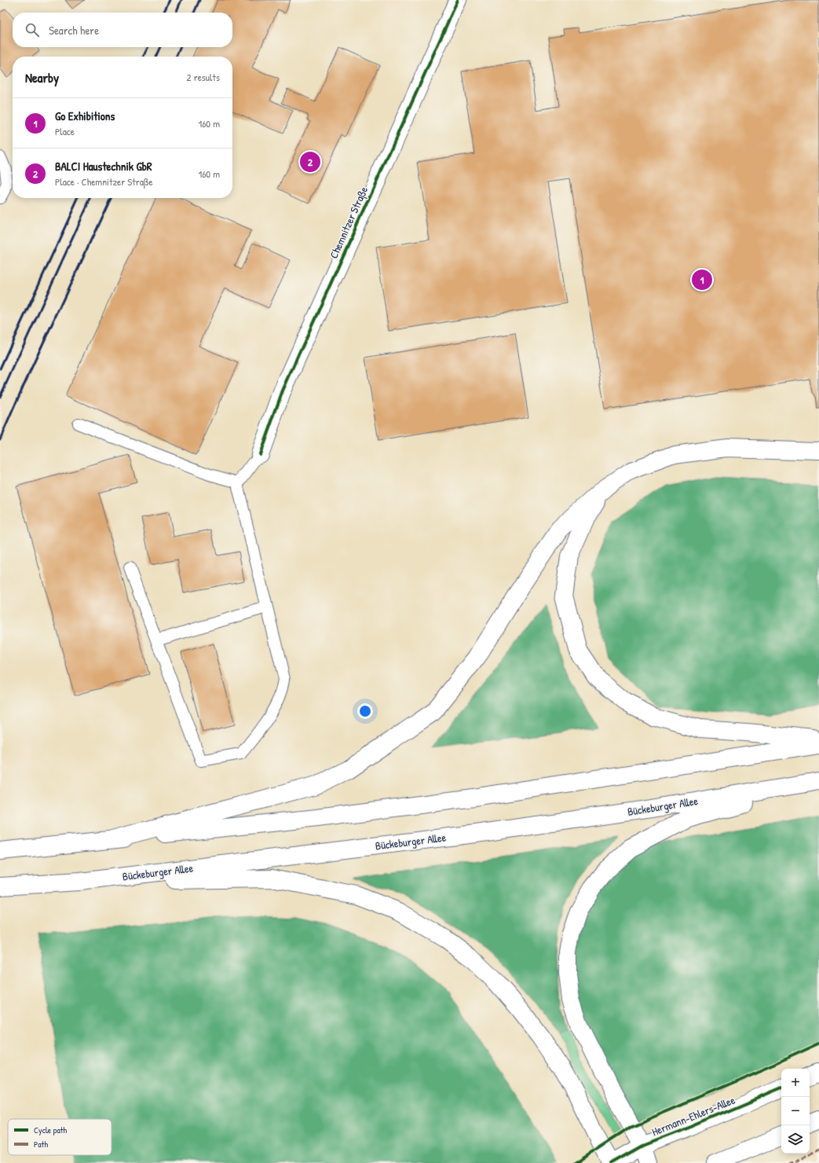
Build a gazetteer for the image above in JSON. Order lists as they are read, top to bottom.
{
  "streets": {
    "main road": ["Chemnitzer Straße", "Bückeburger Allee", "Hermann-Ehlers-Allee"]
  },
  "legend": ["Cycle path", "Path"],
  "page": {
    "search": "Search here",
    "heading": ["Nearby", "2 results"],
    "list": [
      {
        "mark": "1",
        "name": "Go Exhibitions",
        "note": "Place",
        "value": "160 m"
      },
      {
        "mark": "2",
        "name": "BALCI Haustechnik GbR",
        "note": "Place · Chemnitzer Straße",
        "value": "160 m"
      }
    ],
    "pins": ["2", "1"],
    "map_buttons": ["+", "−"]
  }
}
